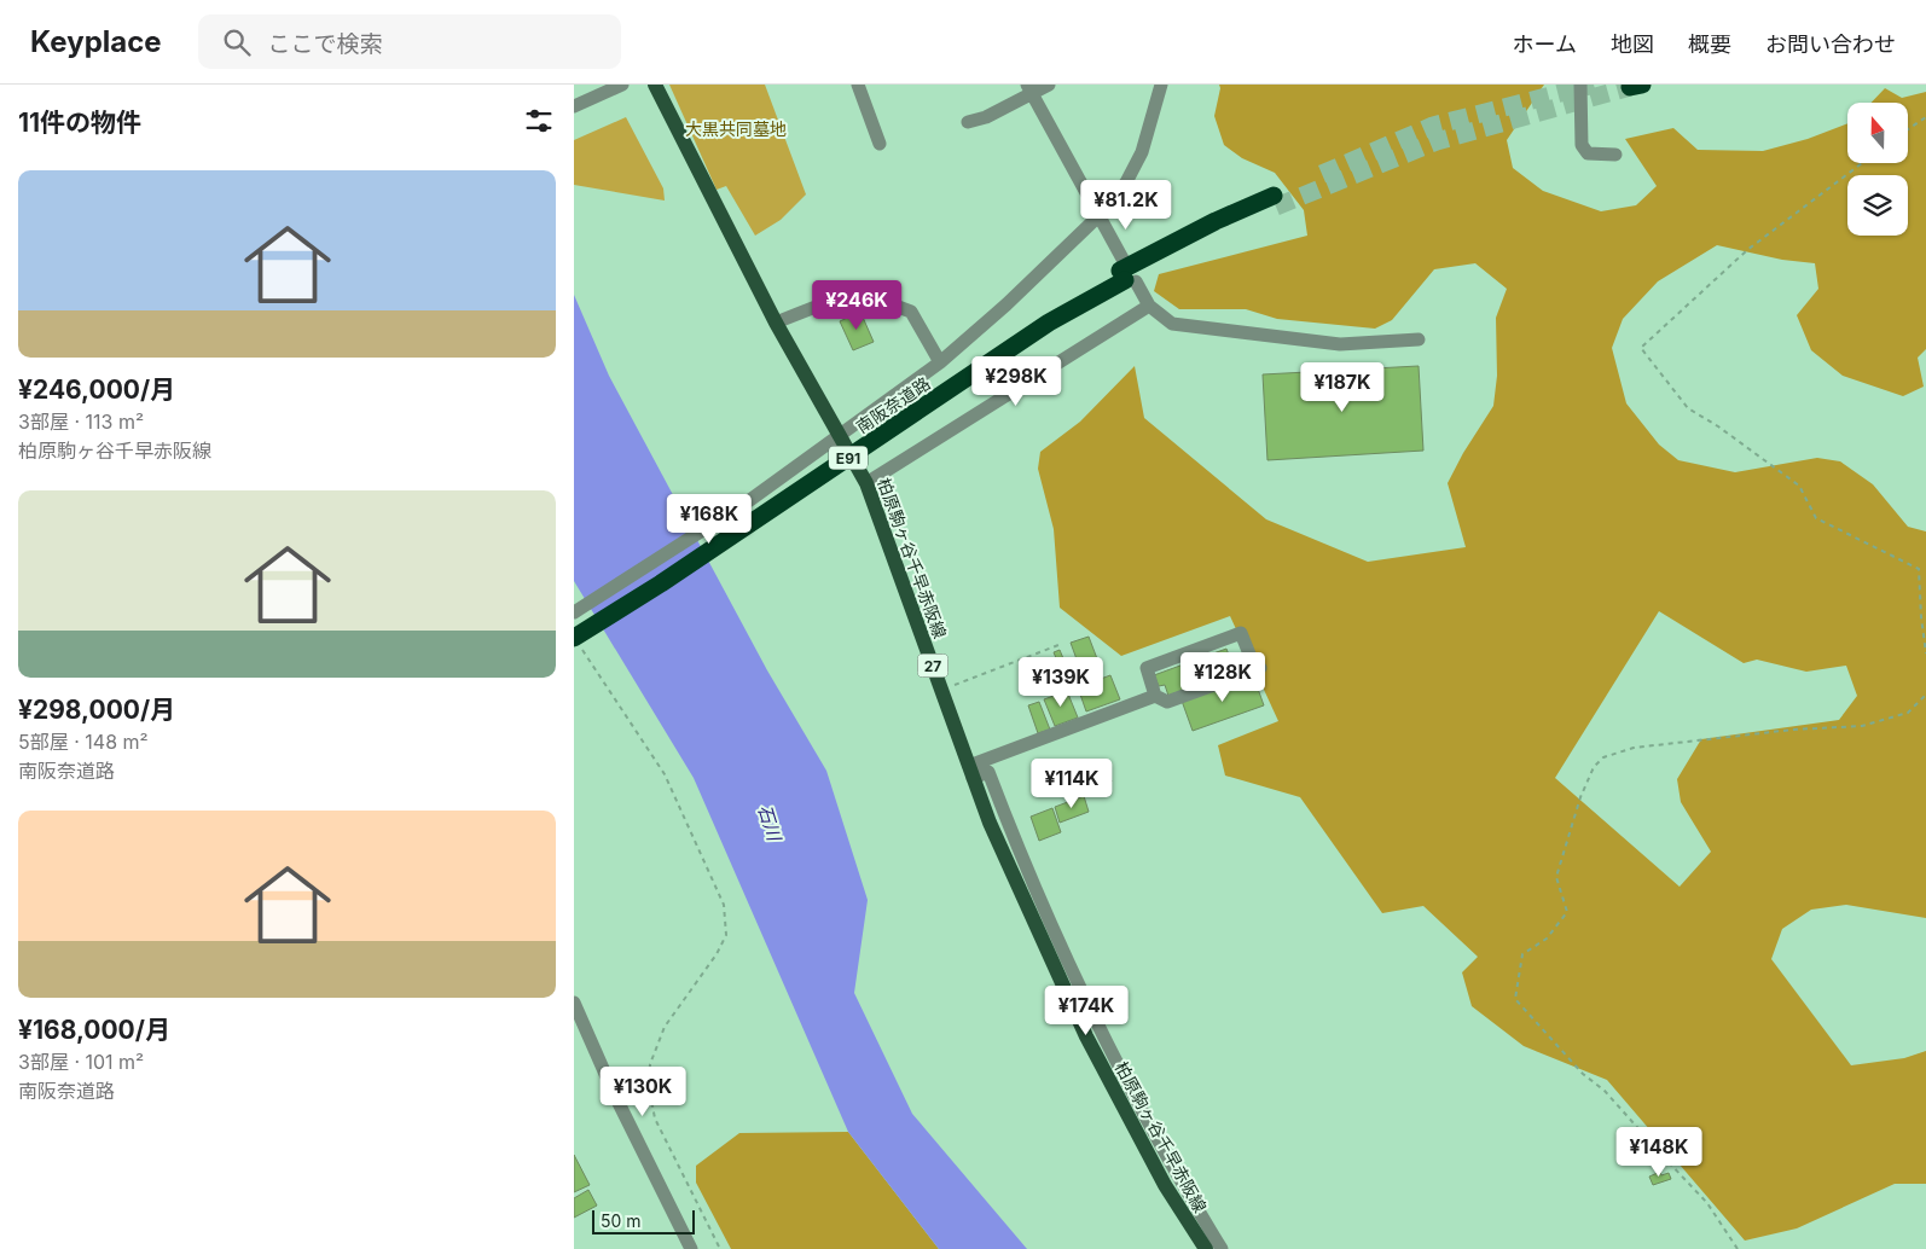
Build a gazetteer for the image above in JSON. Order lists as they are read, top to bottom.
{
  "streets": {
    "highway": ["南阪奈道路", "E91"],
    "main road": ["柏原駒ヶ谷千早赤阪線", "27"]
  },
  "water": ["石川"],
  "parks": ["大黒共同墓地"],
  "scale_bar": "50 m",
  "north": "top",
  "page": {
    "header": "Keyplace",
    "search": "ここで検索",
    "nav": [
      "ホーム",
      "地図",
      "概要",
      "お問い合わせ"
    ],
    "heading": "11件の物件",
    "list": [
      {
        "name": "¥246,000/月",
        "note": "3部屋 · 113 m² · 柏原駒ヶ谷千早赤阪線"
      },
      {
        "name": "¥298,000/月",
        "note": "5部屋 · 148 m² · 南阪奈道路"
      },
      {
        "name": "¥168,000/月",
        "note": "3部屋 · 101 m² · 南阪奈道路"
      }
    ],
    "price": [
      "¥81.2K",
      "¥246K",
      "¥298K",
      "¥187K",
      "¥168K",
      "¥128K",
      "¥139K",
      "¥114K",
      "¥174K",
      "¥130K",
      "¥148K"
    ],
    "scale": "50 m"
  }
}
